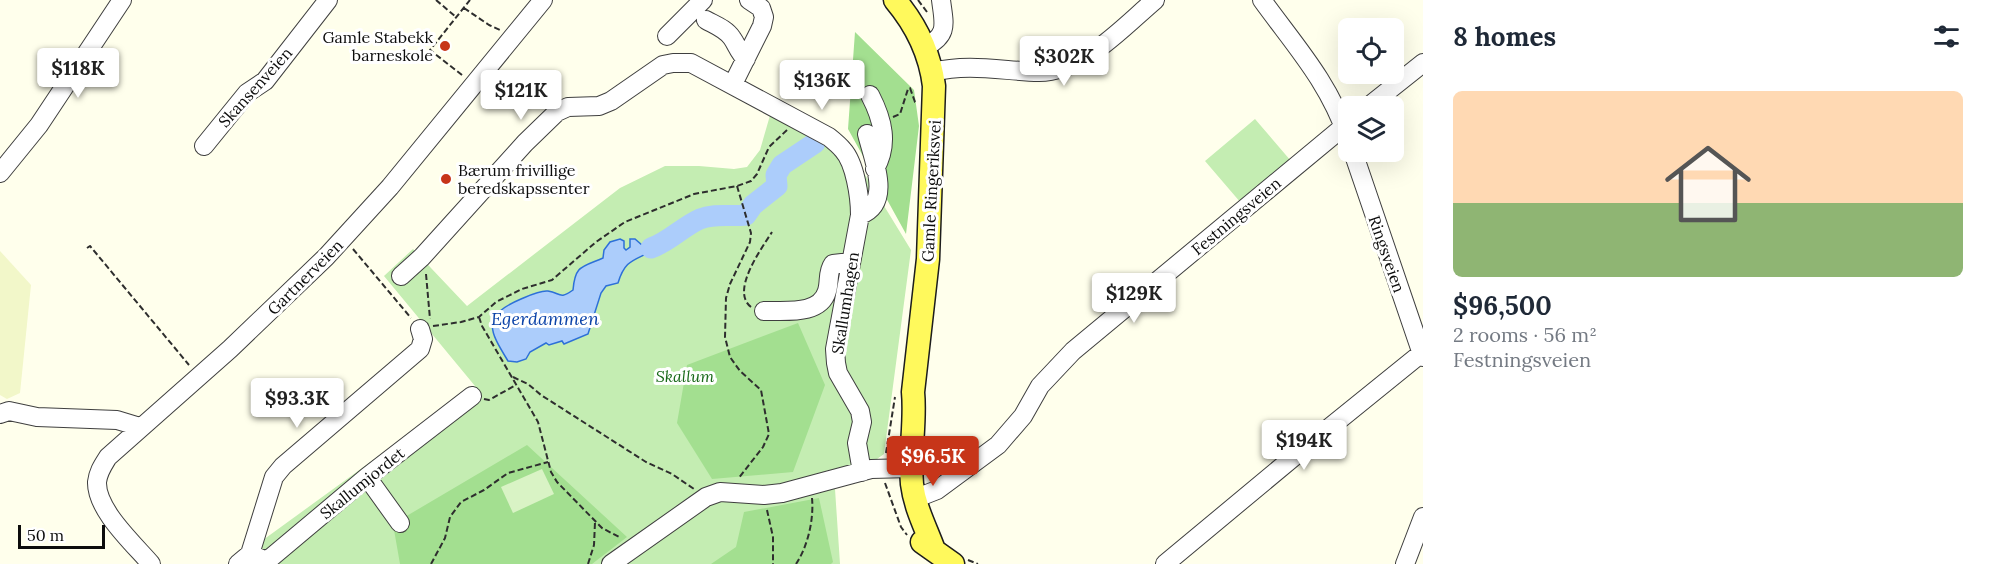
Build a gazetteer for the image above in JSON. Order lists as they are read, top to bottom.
{
  "streets": {
    "main road": ["Gamle Ringeriksvei"],
    "street": [
      "Skansenveien",
      "Festningsveien",
      "Ringsveien",
      "Gartnerveien",
      "Skallumhagen",
      "Skallumjordet"
    ]
  },
  "crossings": [
    ["Gamle Ringeriksvei", "Festningsveien"]
  ],
  "water": ["Egerdammen"],
  "parks": ["Skallum"],
  "places": ["Gamle Stabekk barneskole", "Bærum frivillige beredskapssenter"],
  "scale_bar": "50 m",
  "page": {
    "heading": "8 homes",
    "price": [
      "$302K",
      "$118K",
      "$136K",
      "$121K",
      "$129K",
      "$93.3K",
      "$194K",
      "$96.5K"
    ],
    "list": [
      {
        "name": "$96,500",
        "note": "2 rooms · 56 m² · Festningsveien"
      }
    ],
    "scale": "50 m"
  }
}
